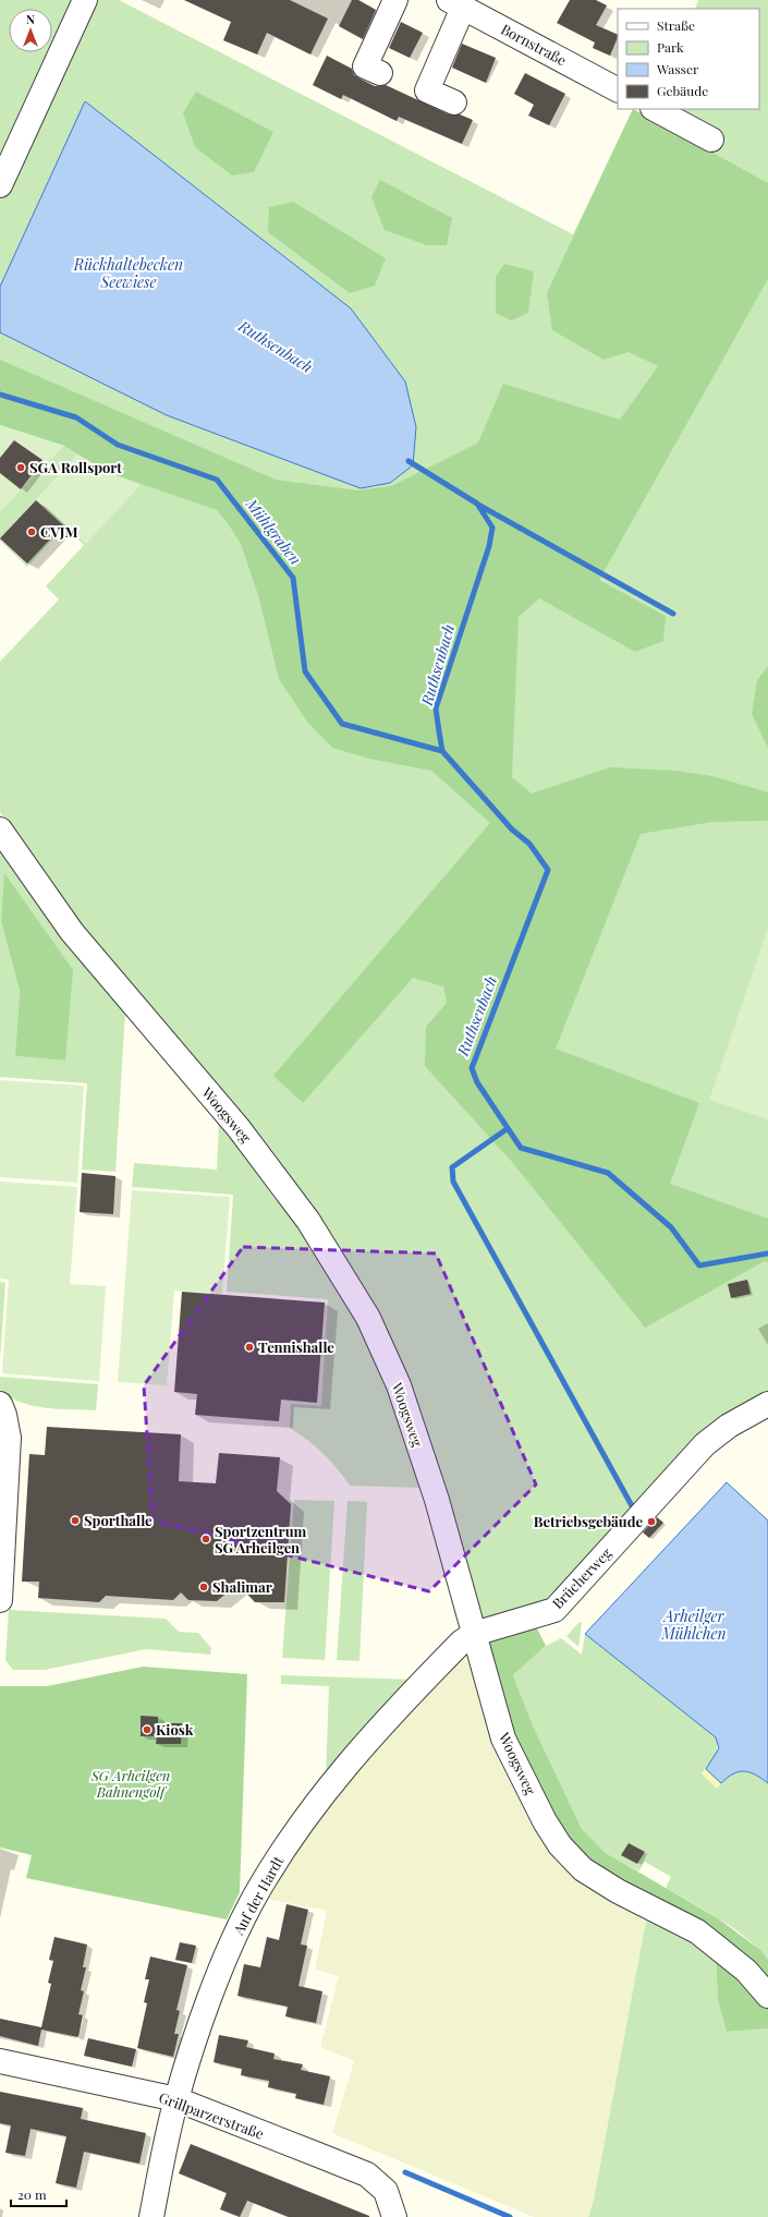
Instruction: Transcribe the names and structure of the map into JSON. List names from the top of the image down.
{
  "streets": {
    "street": [
      "Bornstraße",
      "Woogsweg",
      "Brücherweg",
      "Auf der Hardt",
      "Grillparzerstraße"
    ]
  },
  "crossings": [
    ["Woogsweg", "Brücherweg"],
    ["Woogsweg", "Auf der Hardt"],
    ["Brücherweg", "Auf der Hardt"],
    ["Auf der Hardt", "Grillparzerstraße"]
  ],
  "water": [
    "Rückhaltebecken Seewiese",
    "Ruthsenbach",
    "Mühlgraben",
    "Arheilger Mühlchen"
  ],
  "parks": ["SG Arheilgen Bahnengolf"],
  "places": [
    "SGA Rollsport",
    "CVJM",
    "Tennishalle",
    "Sporthalle",
    "Betriebsgebäude",
    "Sportzentrum SG Arheilgen",
    "Shalimar",
    "Kiosk"
  ],
  "legend": [
    "Straße",
    "Park",
    "Wasser",
    "Gebäude"
  ],
  "scale_bar": "20 m",
  "north": "top"
}
